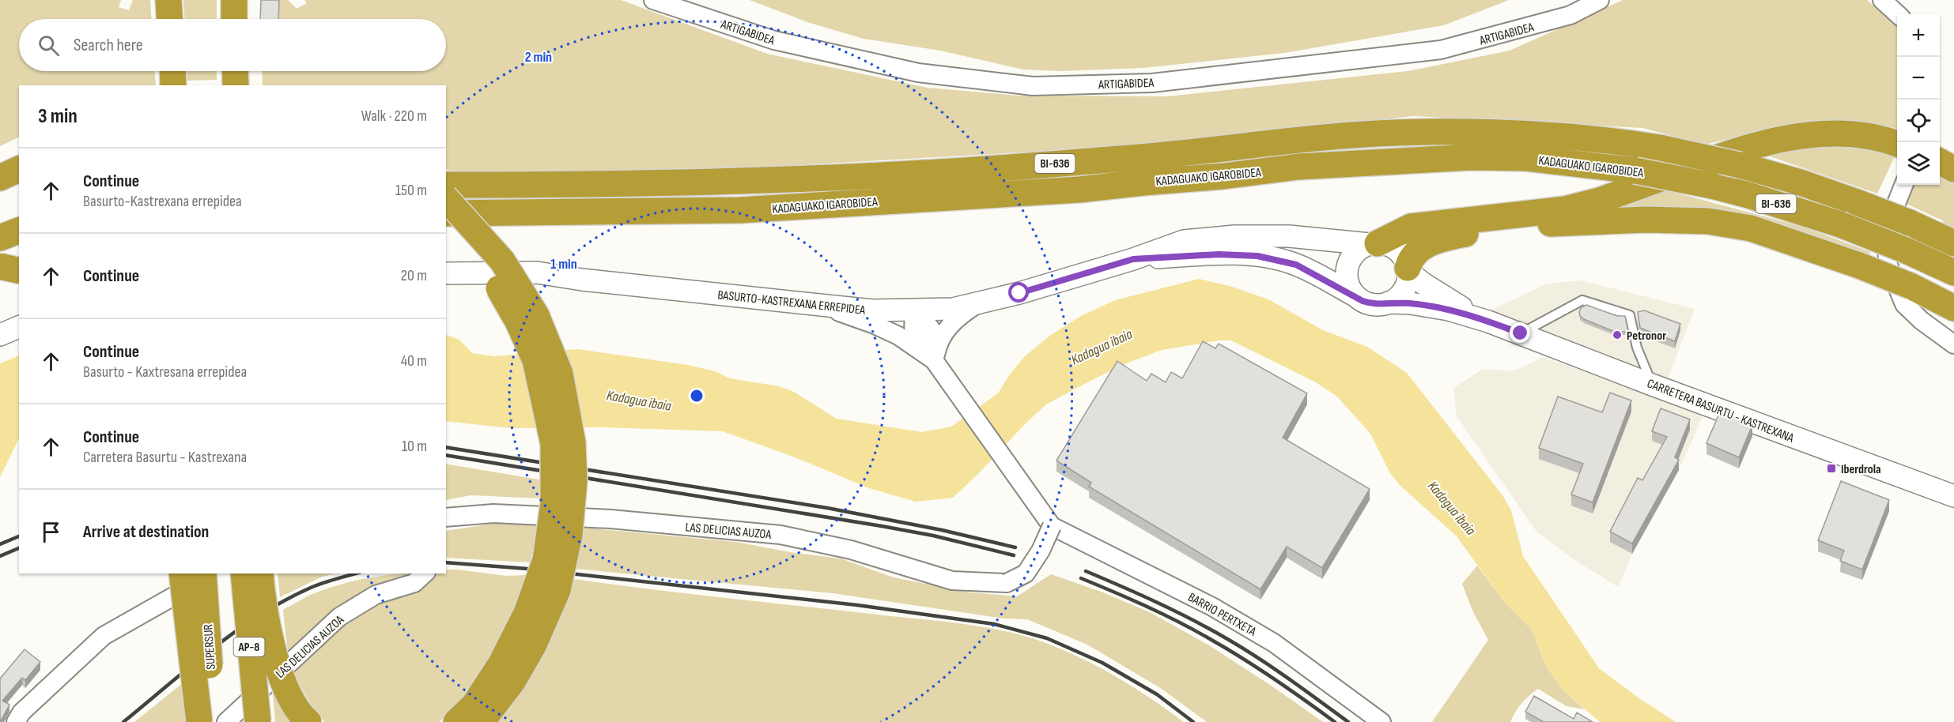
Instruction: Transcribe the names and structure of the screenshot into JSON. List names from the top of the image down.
{
  "streets": {
    "highway": [
      "BI-636",
      "KADAGUAKO IGAROBIDEA",
      "SUPERSUR",
      "AP-8"
    ],
    "street": [
      "ARTIGABIDEA",
      "BASURTO-KASTREXANA ERREPIDEA",
      "CARRETERA BASURTU - KASTREXANA",
      "LAS DELICIAS AUZOA",
      "BARRIO PERTXETA"
    ]
  },
  "crossings": [
    ["LAS DELICIAS AUZOA", "BARRIO PERTXETA"]
  ],
  "water": ["Kadagua ibaia"],
  "places": {
    "other": ["Petronor"],
    "transit": ["Iberdrola"]
  },
  "page": {
    "map_buttons": ["+", "−"],
    "search": "Search here",
    "heading": ["3 min", "Walk · 220 m"],
    "list": [
      ["Continue", "Basurto-Kastrexana errepidea", "150 m"],
      ["Continue", "20 m"],
      ["Continue", "Basurto - Kaxtresana errepidea", "40 m"],
      ["Continue", "Carretera Basurtu - Kastrexana", "10 m"],
      "Arrive at destination"
    ]
  },
  "rings": ["2 min", "1 min"]
}
